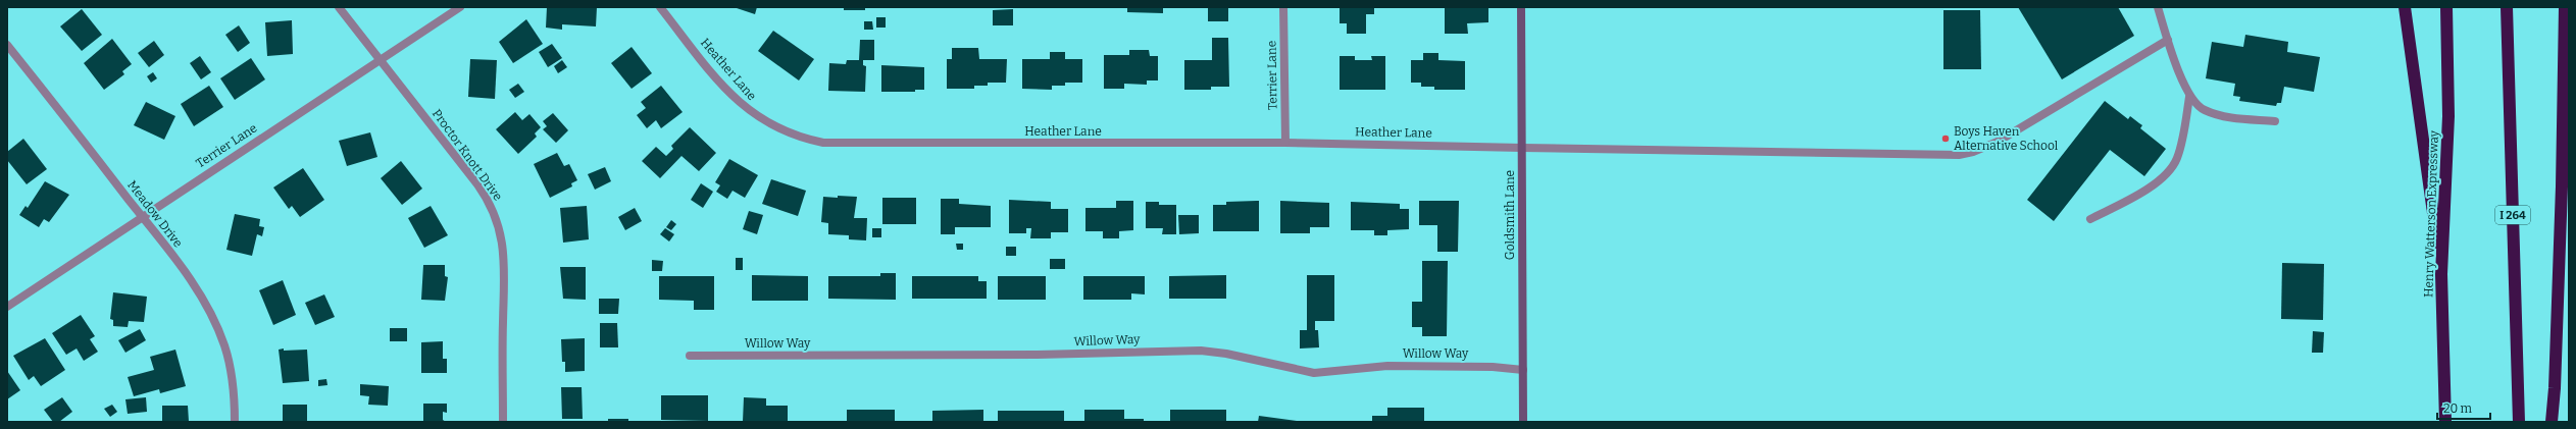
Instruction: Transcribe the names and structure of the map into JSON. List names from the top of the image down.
{
  "streets": {
    "highway": ["Henry Watterson Expressway", "I 264"],
    "street": [
      "Heather Lane",
      "Terrier Lane",
      "Proctor Knott Drive",
      "Meadow Drive",
      "Goldsmith Lane",
      "Willow Way"
    ]
  },
  "crossings": [
    ["Heather Lane", "Terrier Lane"],
    ["Heather Lane", "Goldsmith Lane"],
    ["Terrier Lane", "Proctor Knott Drive"],
    ["Terrier Lane", "Meadow Drive"],
    ["Goldsmith Lane", "Willow Way"]
  ],
  "places": ["Boys Haven Alternative School"],
  "scale_bar": "20 m"
}
